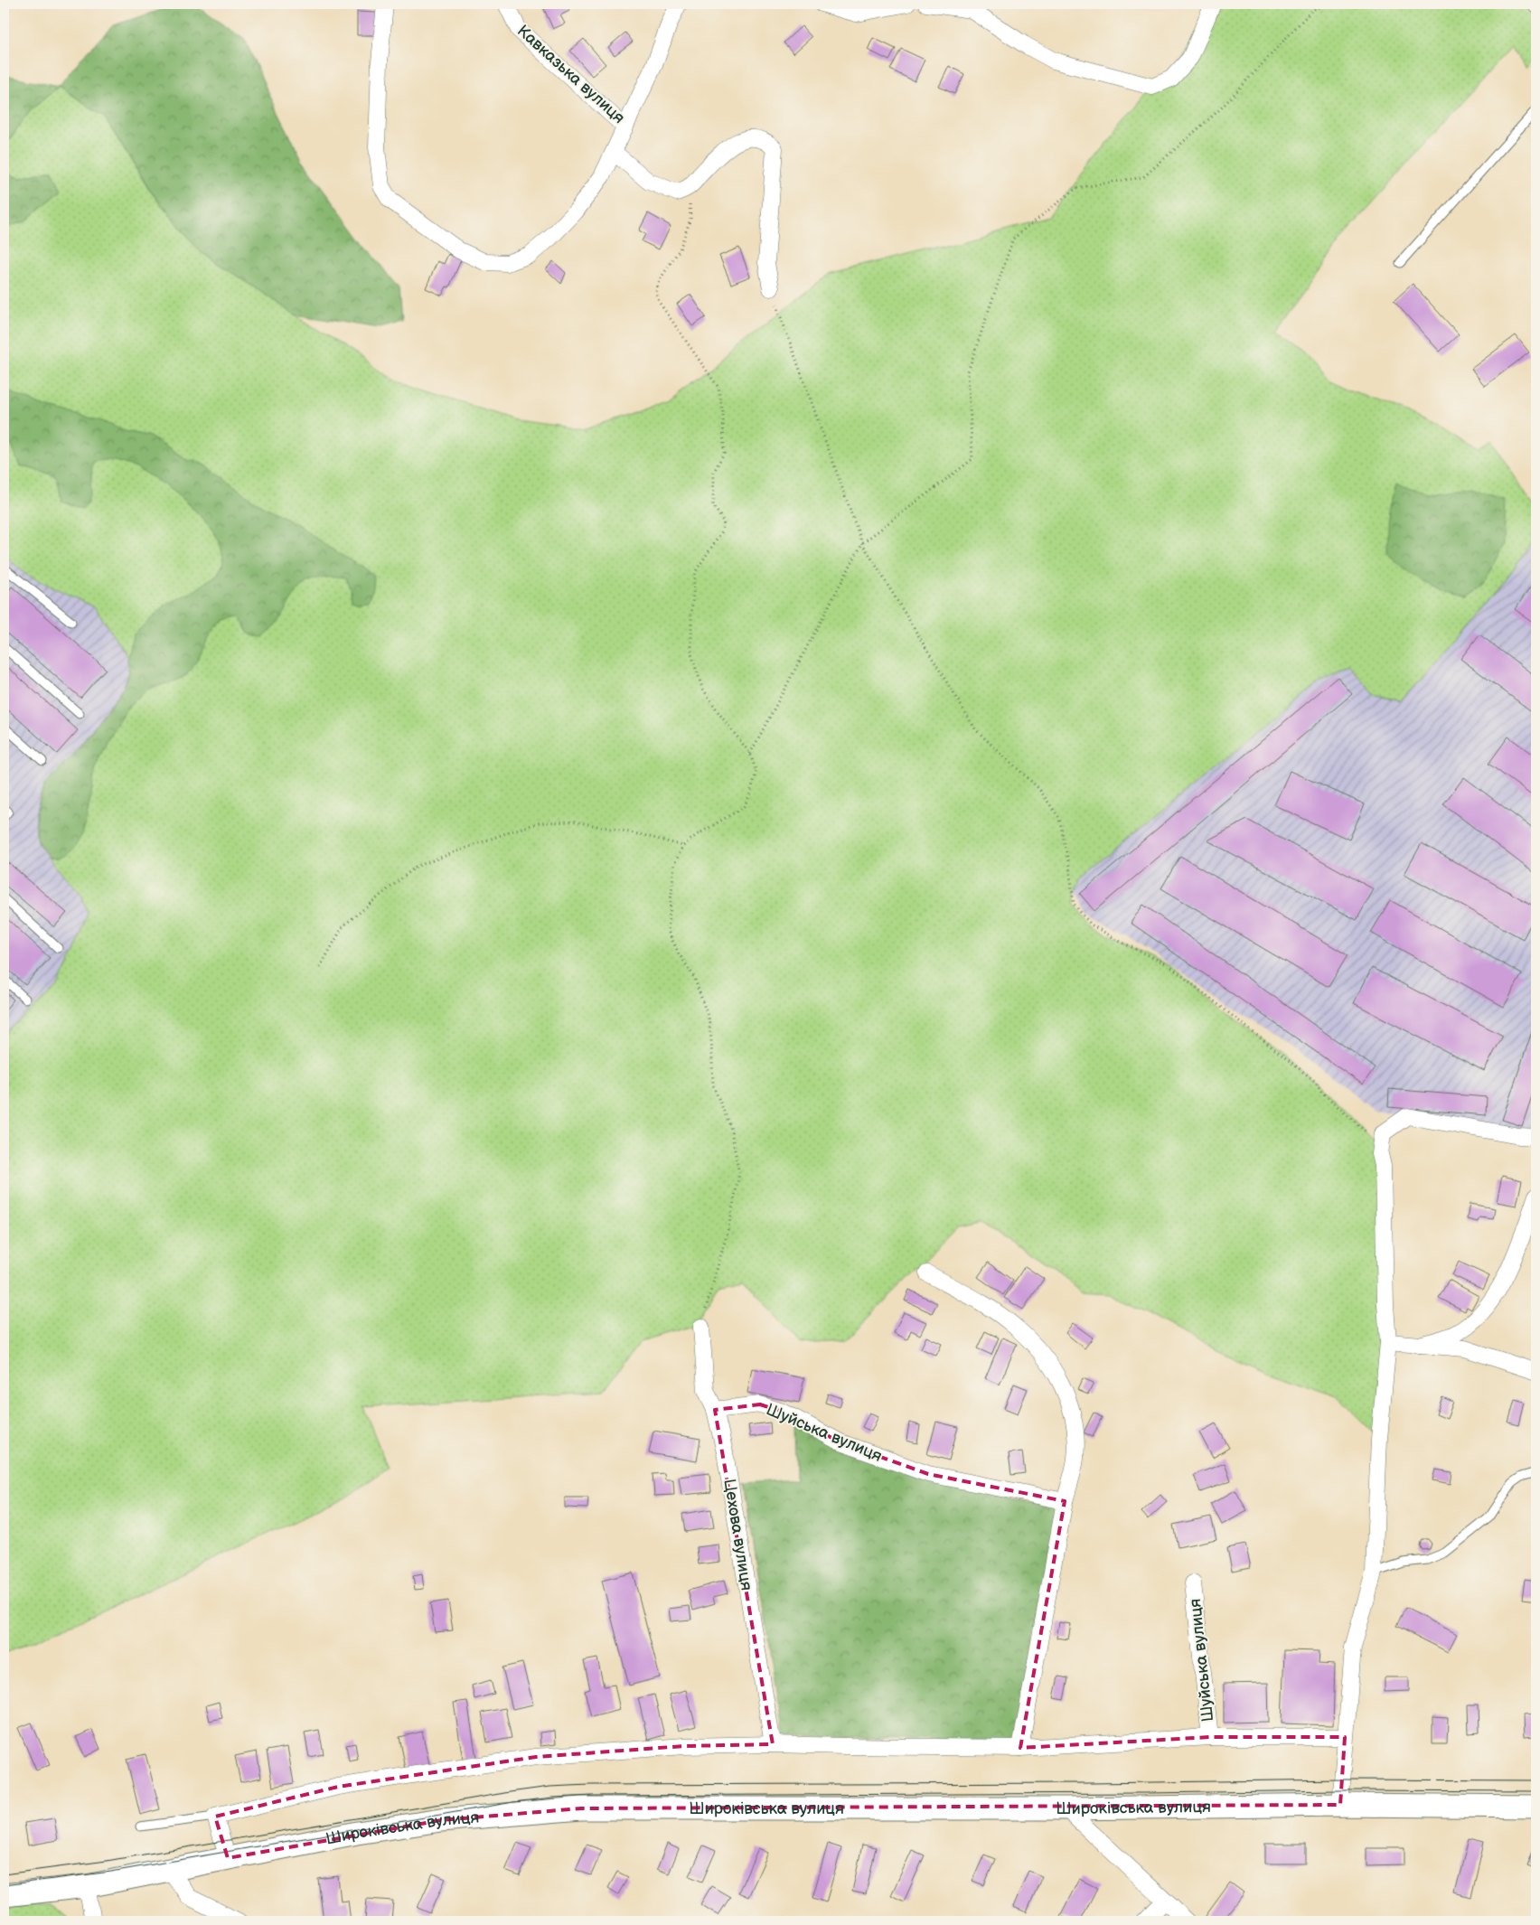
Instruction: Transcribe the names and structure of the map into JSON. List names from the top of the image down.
{
  "streets": {
    "main road": ["Широківська вулиця"],
    "street": ["Кавказька вулиця", "Шуйська вулиця", "Цехова вулиця"]
  },
  "crossings": [
    ["Шуйська вулиця", "Цехова вулиця"]
  ]
}
